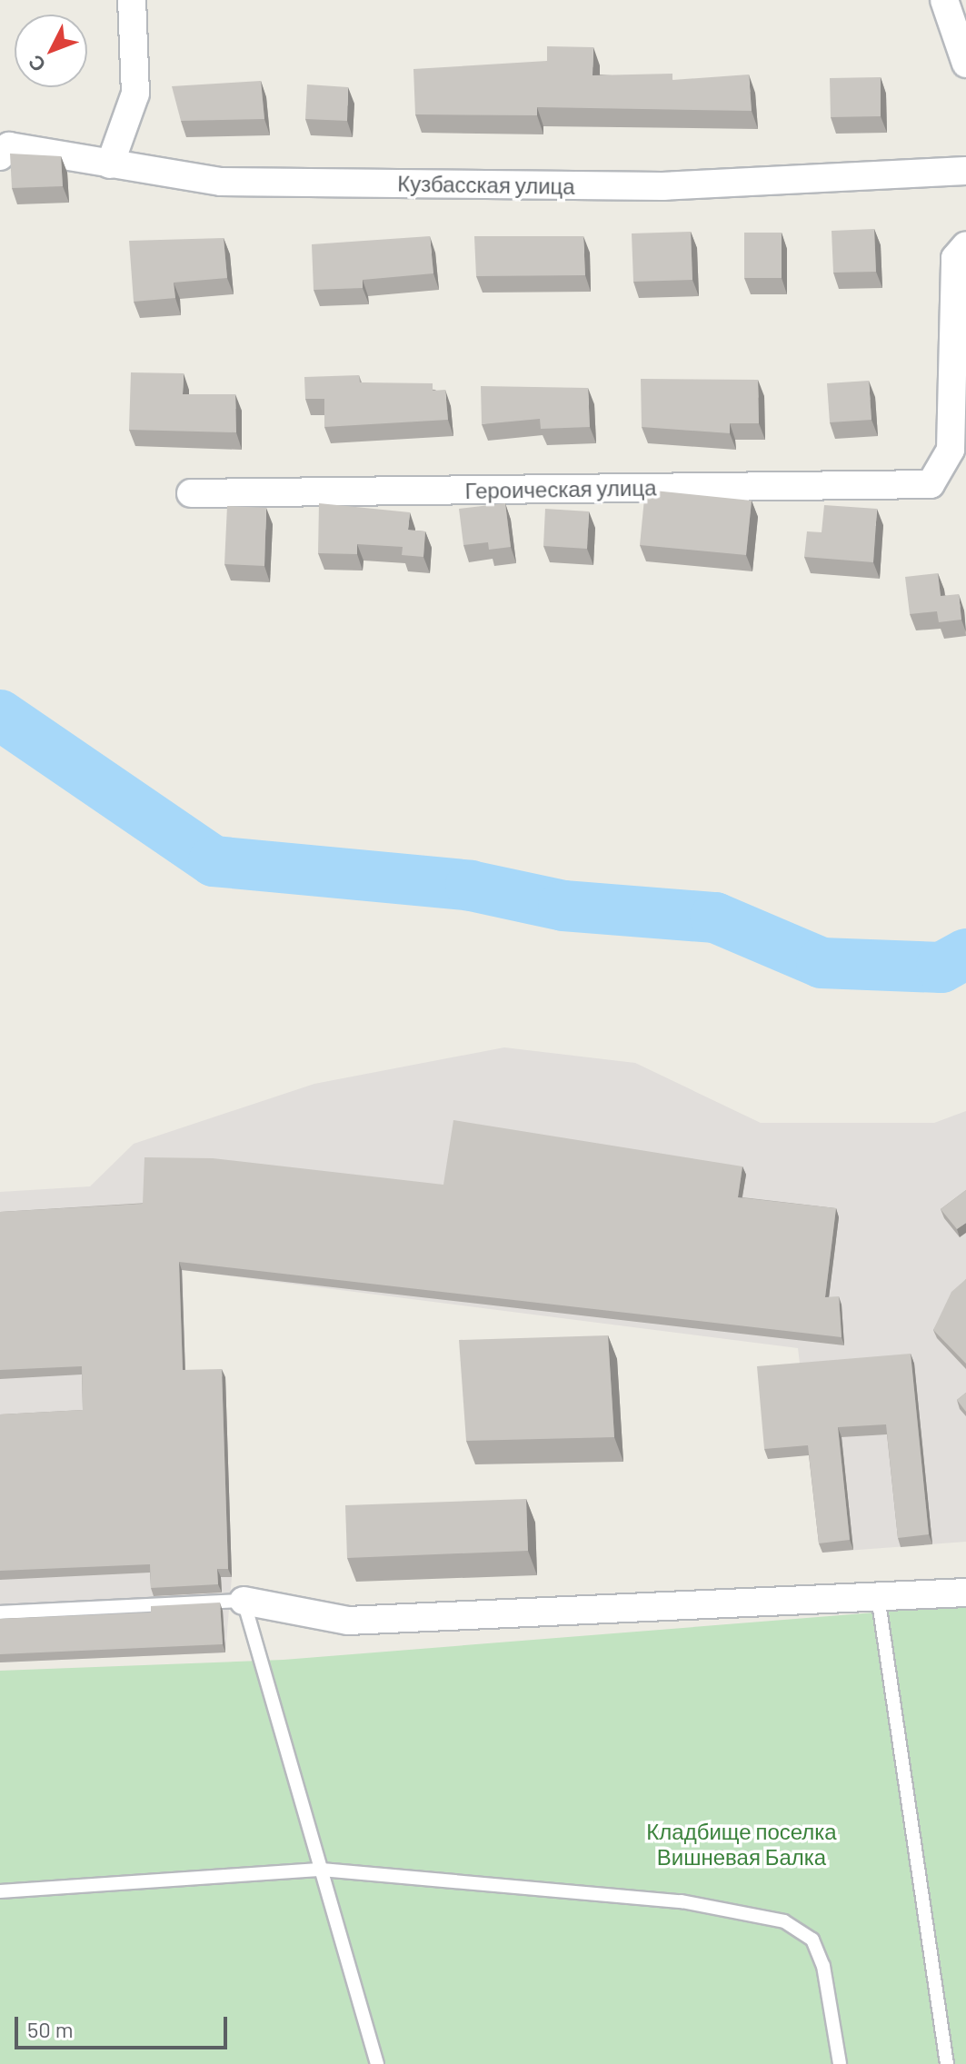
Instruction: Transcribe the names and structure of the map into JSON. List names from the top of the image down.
{
  "streets": {
    "street": ["Кузбасская улица", "Героическая улица"]
  },
  "parks": ["Кладбище поселка Вишневая Балка"],
  "scale_bar": "50 m",
  "north": "bottom left"
}
